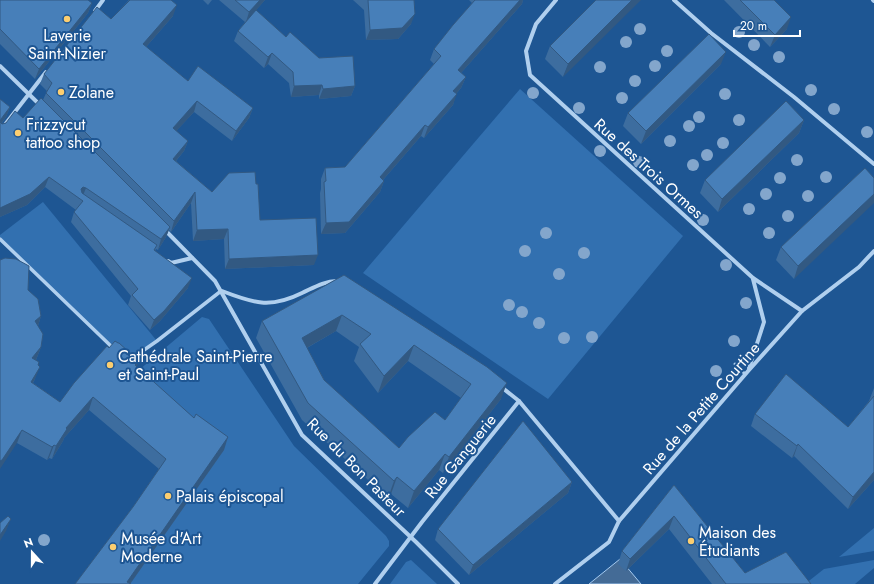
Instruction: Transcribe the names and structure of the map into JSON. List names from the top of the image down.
{
  "streets": {
    "street": [
      "Rue des Trois Ormes",
      "Rue de la Petite Courtine",
      "Rue Ganguerie",
      "Rue du Bon Pasteur"
    ]
  },
  "crossings": [
    ["Rue des Trois Ormes", "Rue de la Petite Courtine"],
    ["Rue Ganguerie", "Rue du Bon Pasteur"]
  ],
  "places": [
    "Laverie Saint-Nizier",
    "Zolane",
    "Frizzycut tattoo shop",
    "Cathédrale Saint-Pierre et Saint-Paul",
    "Palais épiscopal",
    "Maison des Étudiants",
    "Musée d'Art Moderne"
  ],
  "scale_bar": "20 m",
  "north": "top"
}
